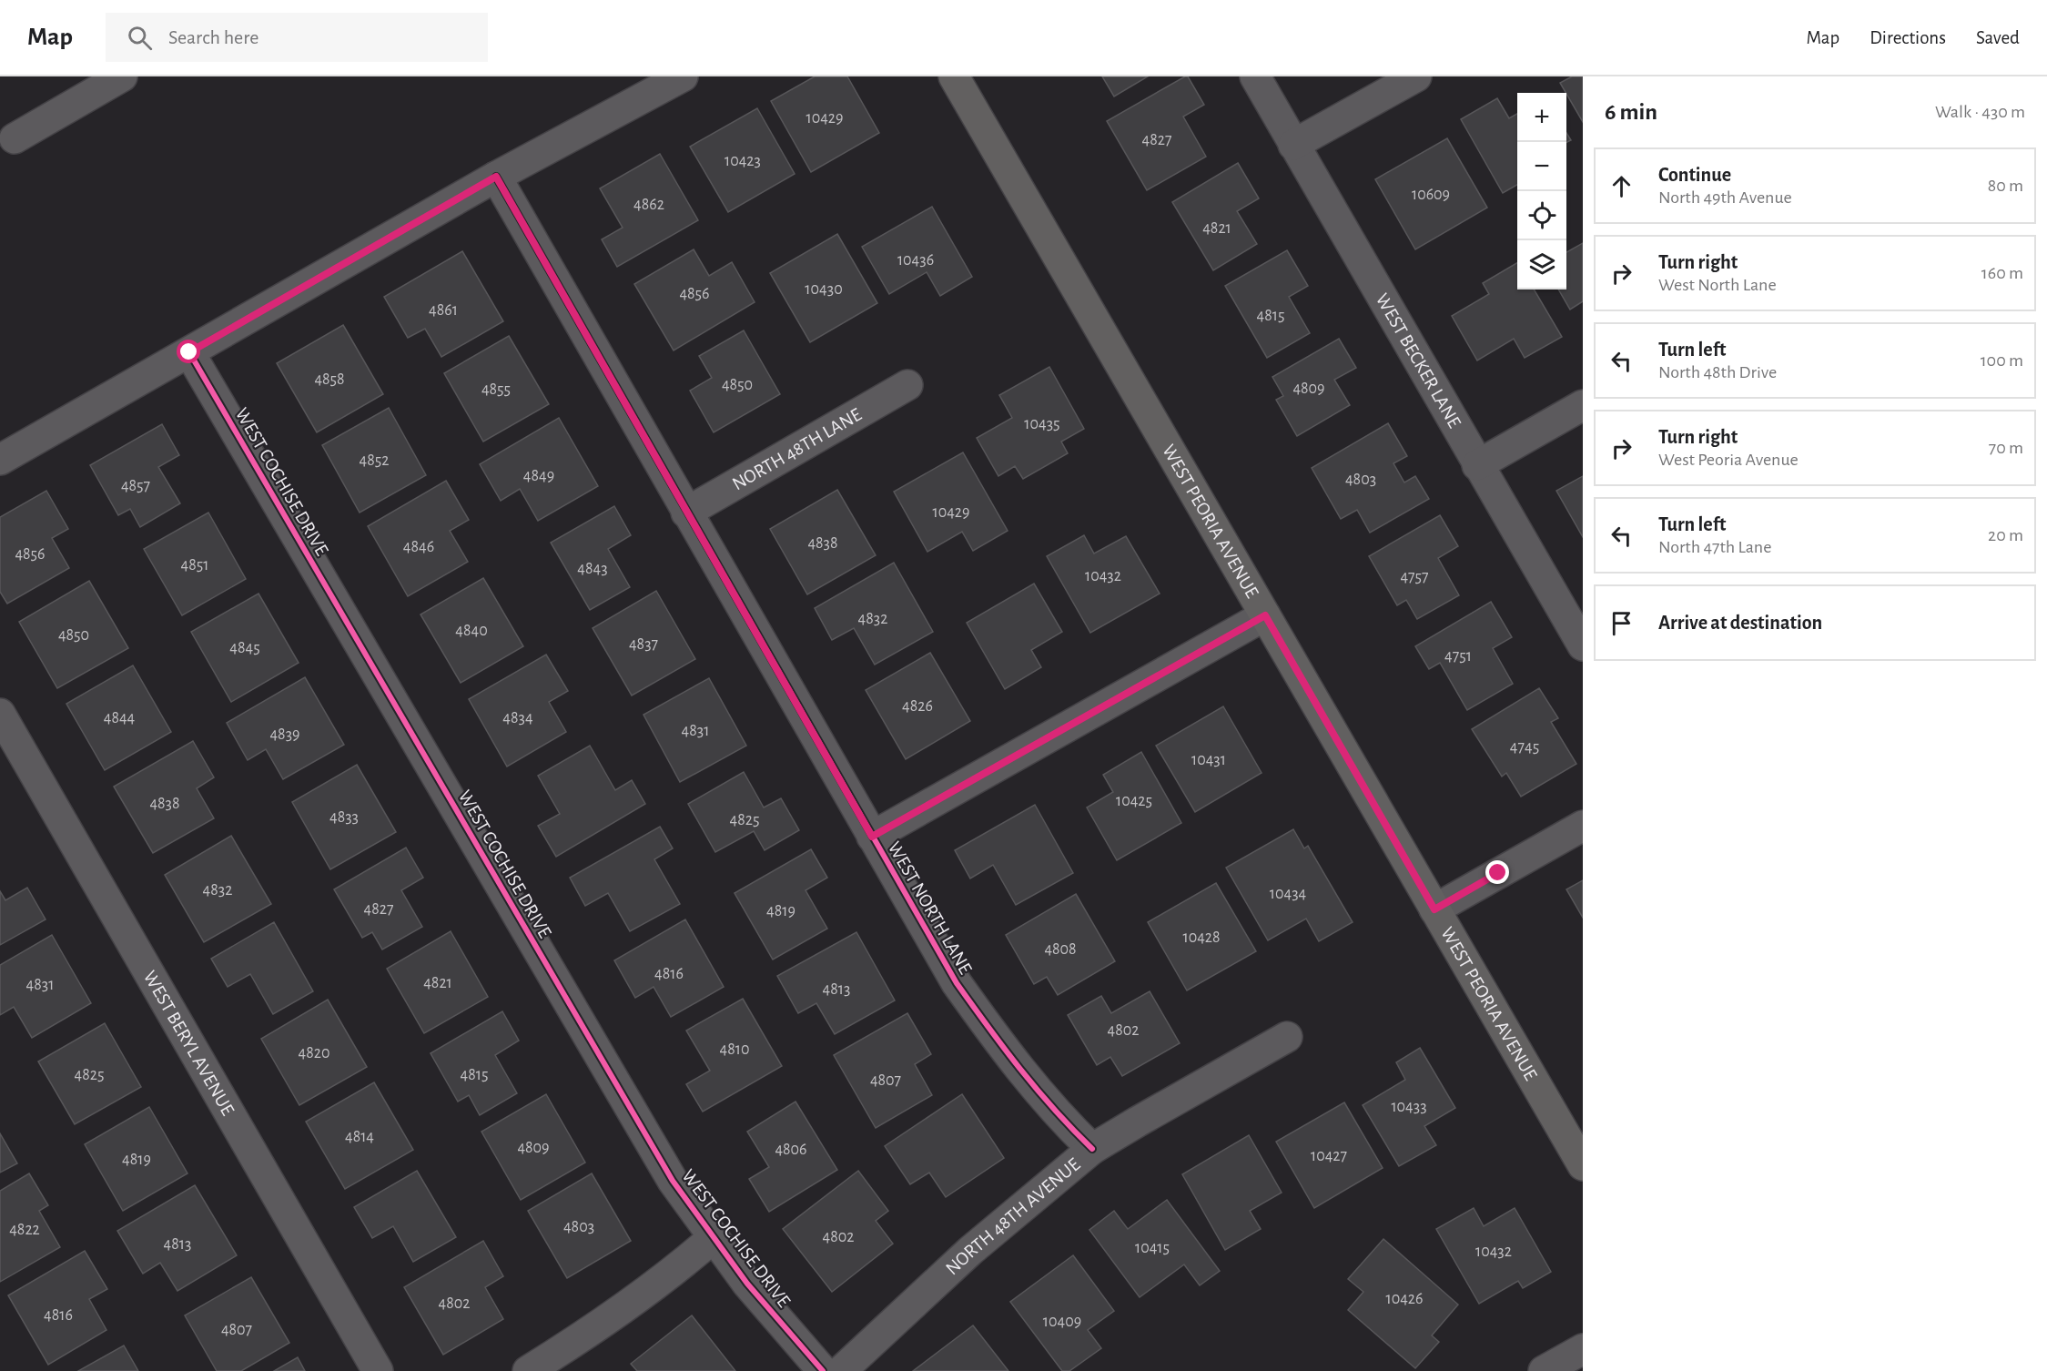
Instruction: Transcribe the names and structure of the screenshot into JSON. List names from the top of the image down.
{
  "streets": {
    "main road": ["WEST PEORIA AVENUE"],
    "street": [
      "WEST BECKER LANE",
      "NORTH 48TH LANE",
      "WEST COCHISE DRIVE",
      "WEST NORTH LANE",
      "WEST BERYL AVENUE",
      "NORTH 48TH AVENUE"
    ]
  },
  "crossings": [
    ["NORTH 48TH LANE", "WEST NORTH LANE"],
    ["WEST NORTH LANE", "NORTH 48TH AVENUE"]
  ],
  "house_numbers": [
    "10429",
    "4827",
    "10423",
    "10609",
    "4862",
    "4821",
    "10436",
    "10430",
    "4856",
    "4861",
    "4815",
    "4858",
    "4850",
    "4809",
    "4855",
    "10435",
    "4852",
    "4849",
    "4803",
    "4857",
    "10429",
    "4838",
    "4846",
    "4856",
    "4851",
    "4843",
    "10432",
    "4757",
    "4832",
    "4840",
    "4850",
    "4837",
    "4845",
    "4751",
    "4826",
    "4844",
    "4834",
    "4831",
    "4839",
    "4745",
    "10431",
    "10425",
    "4838",
    "4833",
    "4825",
    "4832",
    "10434",
    "4827",
    "4819",
    "10428",
    "4808",
    "4816",
    "4821",
    "4831",
    "4813",
    "4802",
    "4810",
    "4820",
    "4825",
    "4815",
    "4807",
    "10433",
    "4814",
    "4809",
    "4806",
    "10427",
    "4819",
    "4803",
    "4822",
    "4802",
    "4813",
    "10415",
    "10432",
    "10426",
    "4802",
    "4816",
    "10409",
    "4807"
  ],
  "page": {
    "header": "Map",
    "search": "Search here",
    "nav": ["Map", "Directions", "Saved"],
    "heading": ["6 min", "Walk · 430 m"],
    "map_buttons": ["+", "−"],
    "list": [
      ["Continue", "North 49th Avenue", "80 m"],
      ["Turn right", "West North Lane", "160 m"],
      ["Turn left", "North 48th Drive", "100 m"],
      ["Turn right", "West Peoria Avenue", "70 m"],
      ["Turn left", "North 47th Lane", "20 m"],
      "Arrive at destination"
    ]
  }
}
